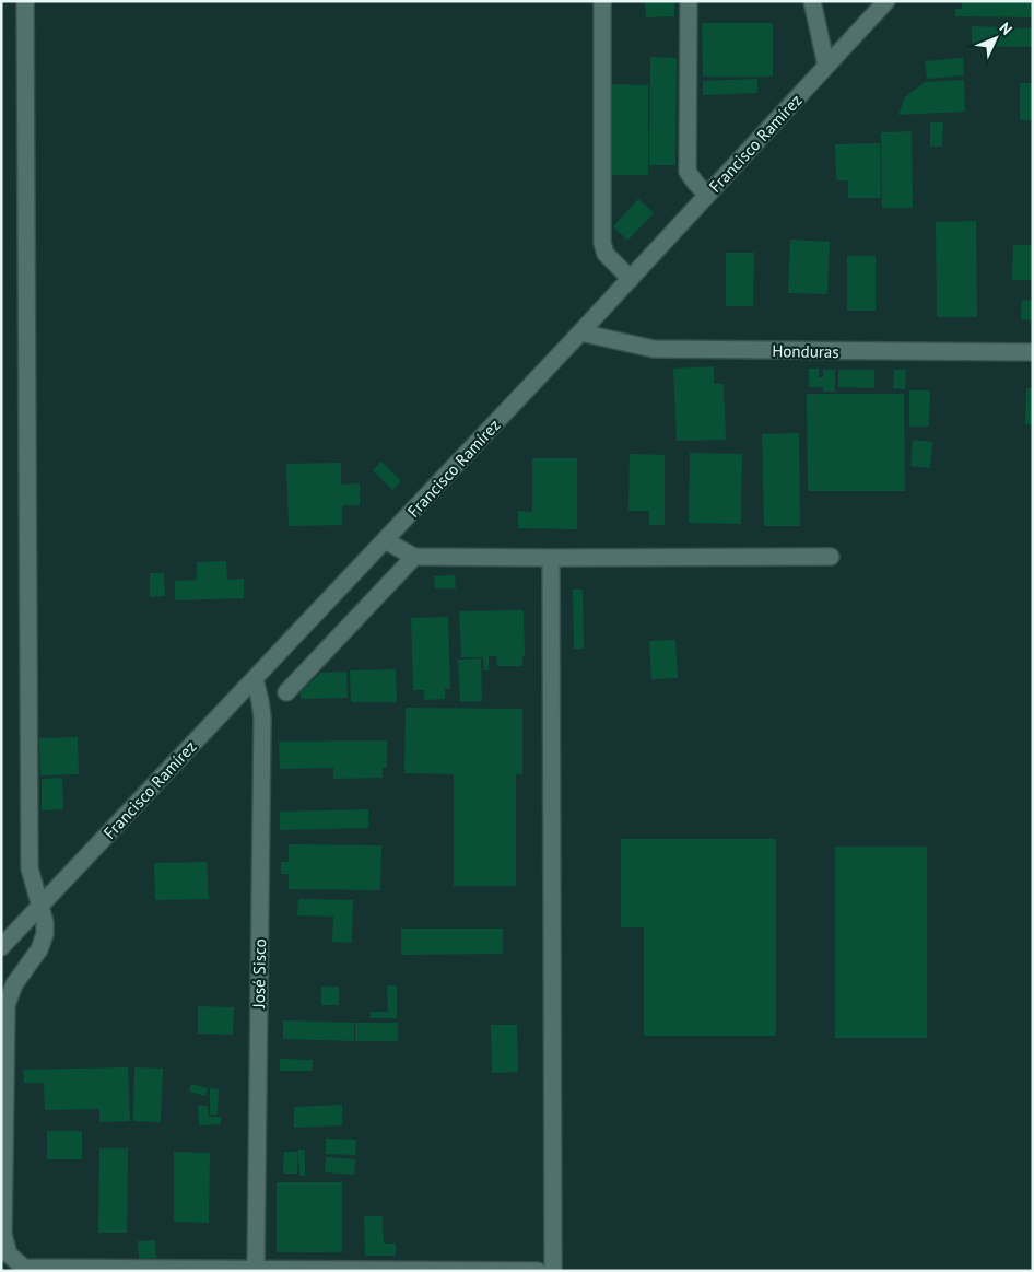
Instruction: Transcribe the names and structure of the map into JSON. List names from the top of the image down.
{
  "streets": {
    "street": ["Francisco Ramírez", "Honduras", "José Sisco"]
  },
  "crossings": [
    ["Francisco Ramírez", "Honduras"],
    ["Francisco Ramírez", "José Sisco"]
  ],
  "north": "top right"
}
